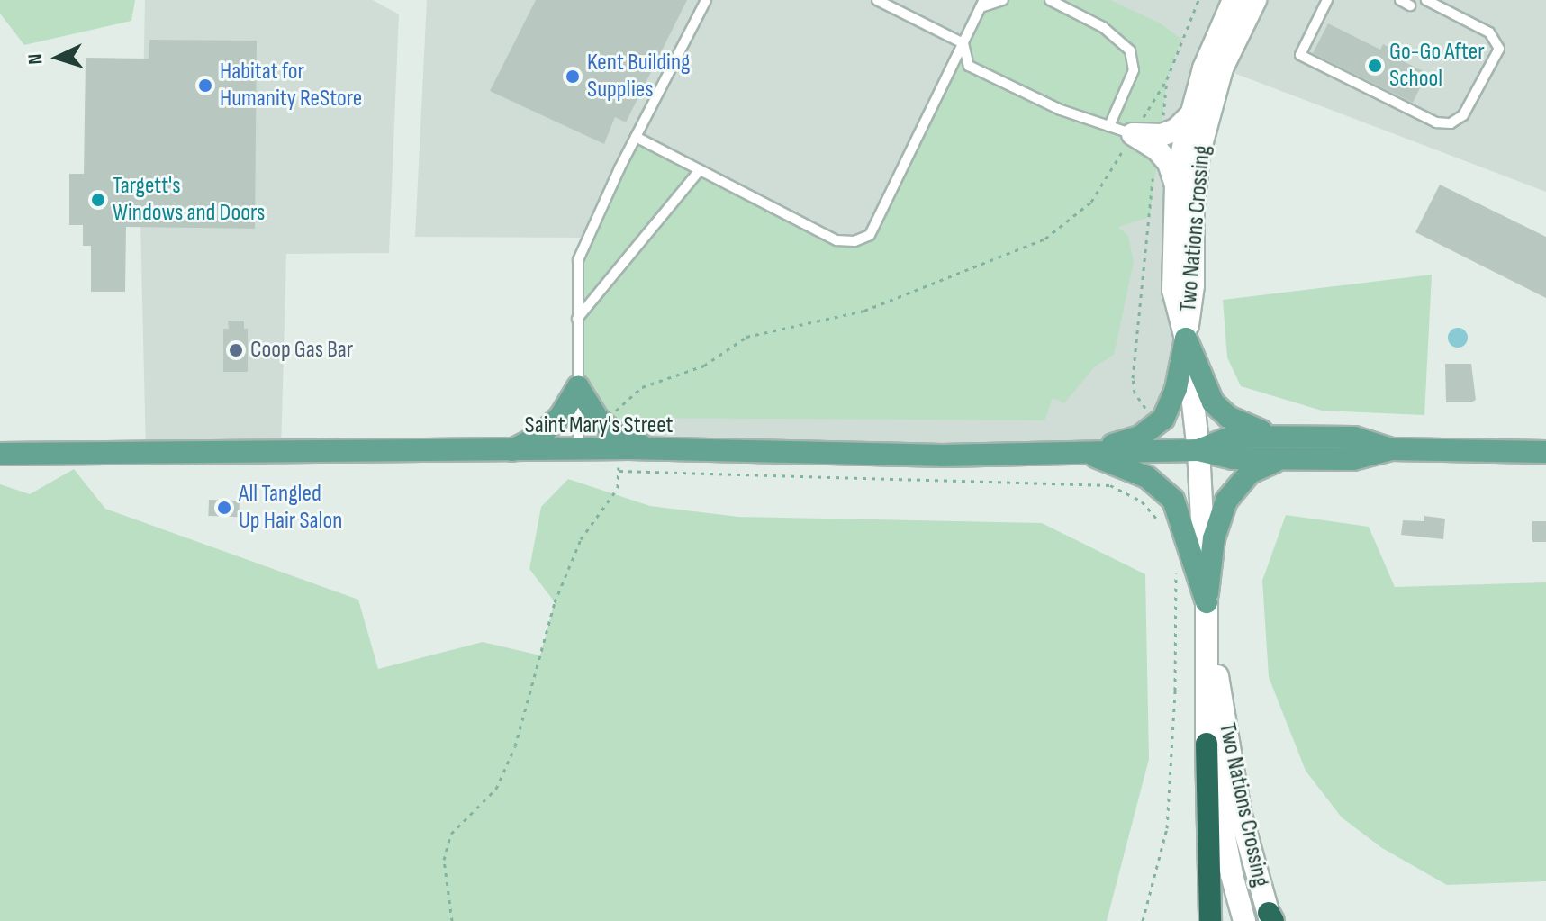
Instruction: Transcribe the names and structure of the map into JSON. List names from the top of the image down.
{
  "streets": {
    "main road": ["Two Nations Crossing", "Saint Mary's Street"]
  },
  "crossings": [
    ["Two Nations Crossing", "Saint Mary's Street"]
  ],
  "places": [
    "Go-Go After School",
    "Kent Building Supplies",
    "Habitat for Humanity ReStore",
    "Targett's Windows and Doors",
    "Coop Gas Bar",
    "All Tangled Up Hair Salon"
  ],
  "north": "left"
}
